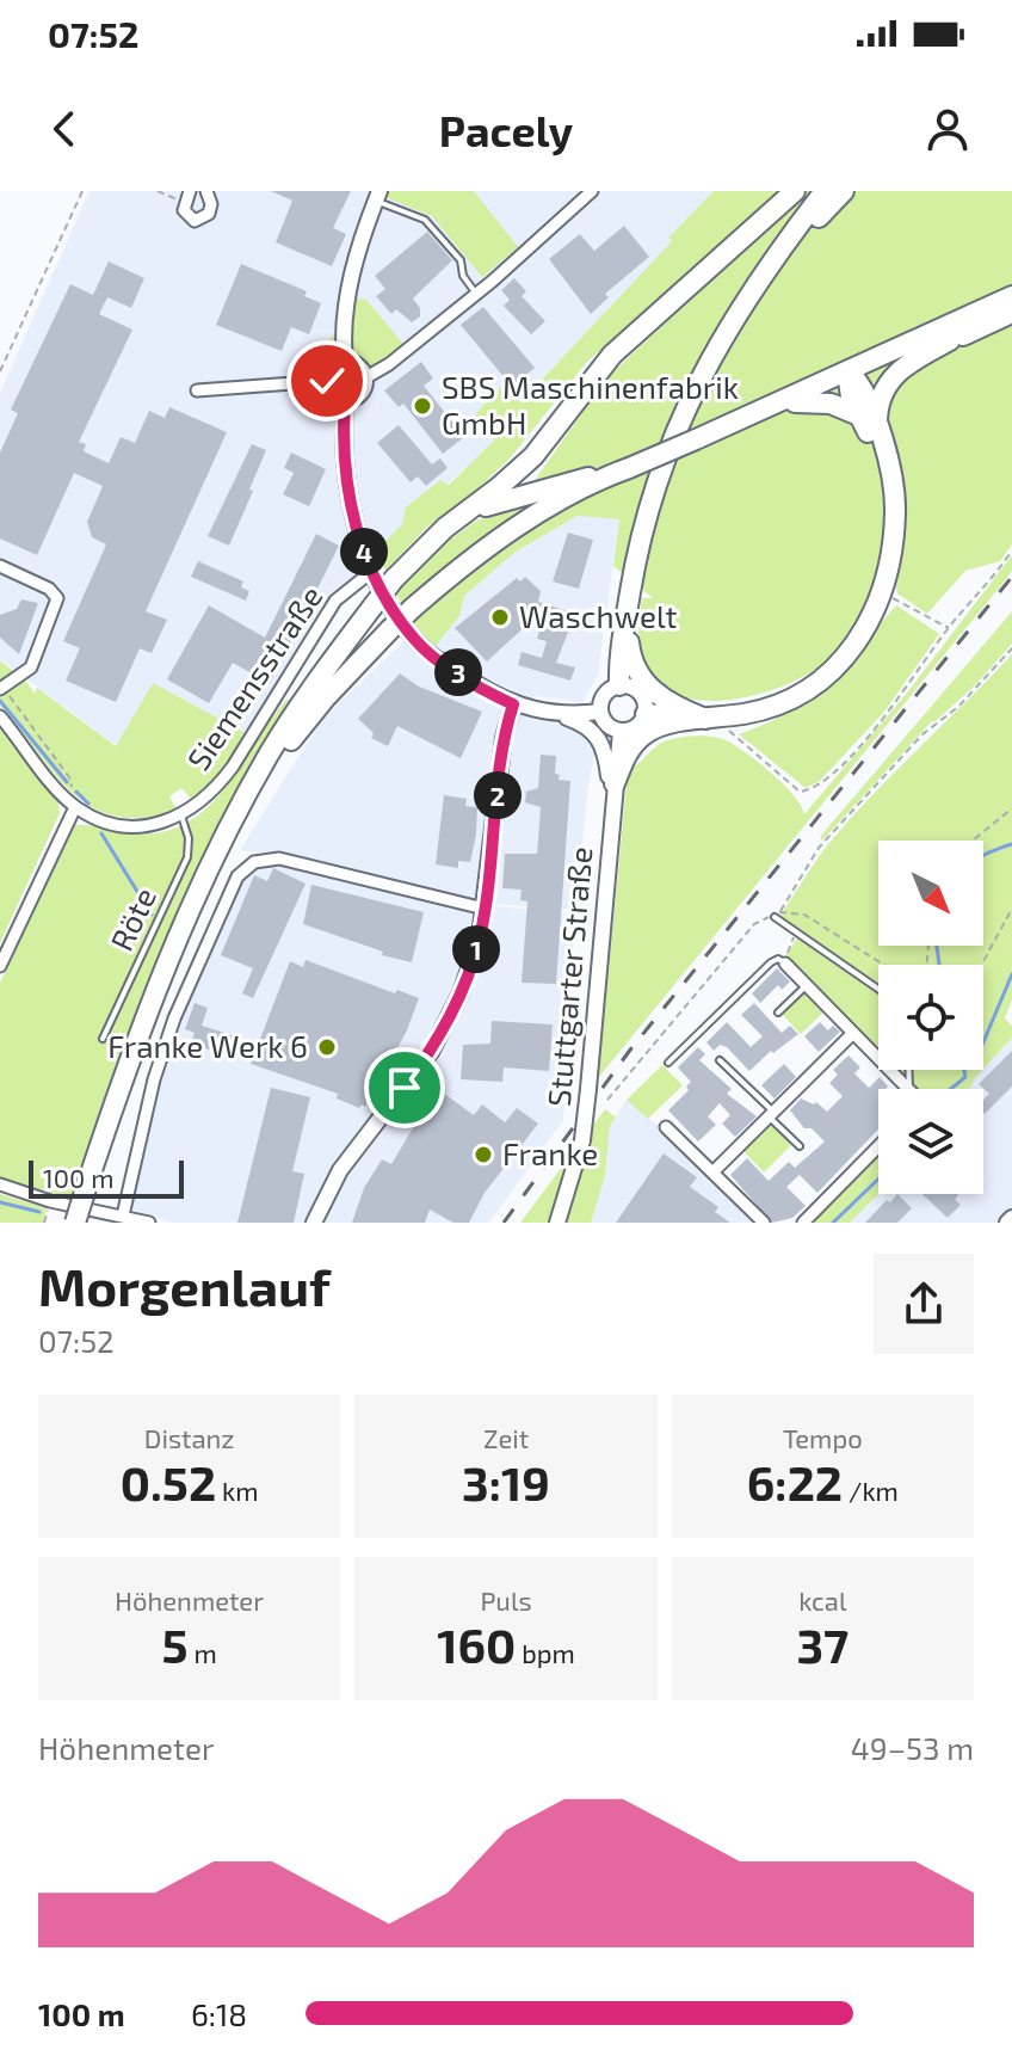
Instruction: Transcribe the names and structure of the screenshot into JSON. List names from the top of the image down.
{
  "streets": {
    "street": ["Siemensstraße", "Stuttgarter Straße"],
    "lane": ["Röte"]
  },
  "crossings": [
    ["Siemensstraße", "Röte"]
  ],
  "places": [
    "SBS Maschinenfabrik GmbH",
    "Waschwelt",
    "Franke Werk 6",
    "Franke"
  ],
  "scale_bar": "100 m",
  "north": "bottom right",
  "page": {
    "status": "07:52",
    "header": "Pacely",
    "pins": [
      "4",
      "3",
      "2",
      "1"
    ],
    "scale": "100 m",
    "heading": ["Morgenlauf", "07:52"],
    "stats": [
      ["Distanz", "0.52 km"],
      ["Zeit", "3:19"],
      ["Tempo", "6:22 /km"],
      ["Höhenmeter", "5 m"],
      ["Puls", "160 bpm"],
      ["kcal", "37"]
    ],
    "chart": ["Höhenmeter", "49–53 m"],
    "list": [
      {
        "name": "100 m",
        "note": "6:18"
      }
    ]
  }
}
